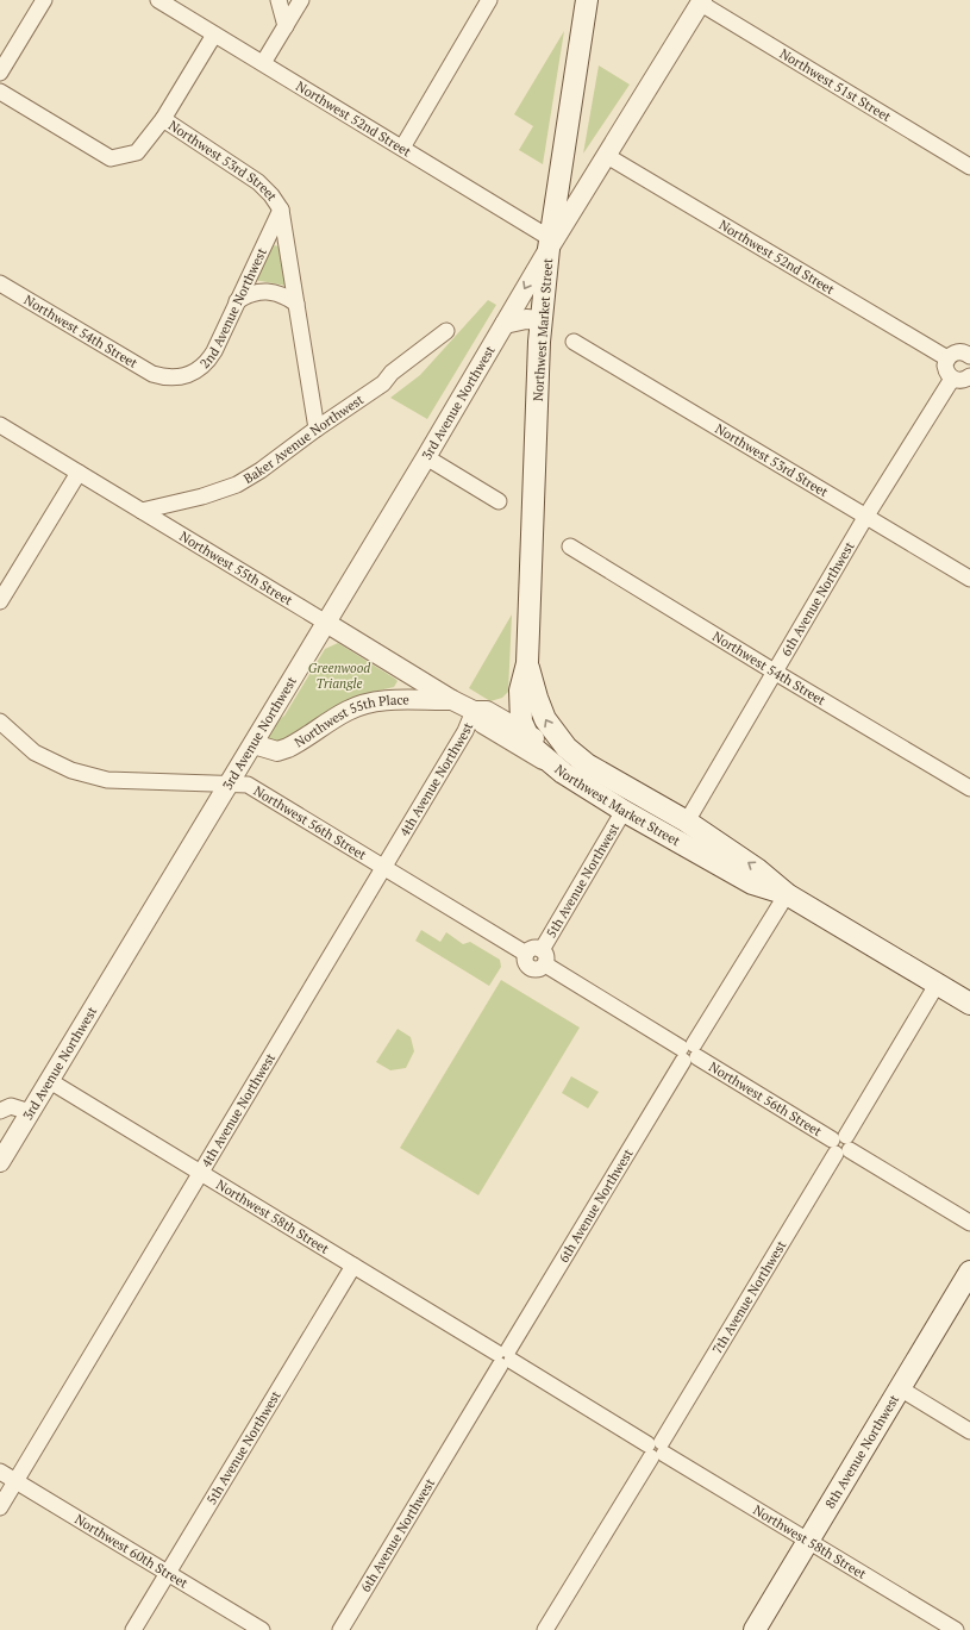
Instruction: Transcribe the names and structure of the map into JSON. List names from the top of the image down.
{
  "streets": {
    "main road": ["Northwest Market Street", "8th Avenue Northwest"],
    "street": [
      "Northwest 51st Street",
      "Northwest 52nd Street",
      "Northwest 53rd Street",
      "2nd Avenue Northwest",
      "Northwest 54th Street",
      "3rd Avenue Northwest",
      "Baker Avenue Northwest",
      "Northwest 55th Street",
      "6th Avenue Northwest",
      "Northwest 55th Place",
      "4th Avenue Northwest",
      "Northwest 56th Street",
      "5th Avenue Northwest",
      "Northwest 58th Street",
      "7th Avenue Northwest",
      "Northwest 60th Street"
    ]
  },
  "crossings": [
    ["Northwest 51st Street", "3rd Avenue Northwest"],
    ["Northwest 52nd Street", "Northwest Market Street"],
    ["Northwest 52nd Street", "3rd Avenue Northwest"],
    ["Northwest 53rd Street", "2nd Avenue Northwest"],
    ["Northwest 53rd Street", "Baker Avenue Northwest"],
    ["Northwest 53rd Street", "6th Avenue Northwest"],
    ["2nd Avenue Northwest", "Northwest 54th Street"],
    ["Northwest Market Street", "3rd Avenue Northwest"],
    ["Northwest Market Street", "Northwest 55th Street"],
    ["Northwest Market Street", "6th Avenue Northwest"],
    ["Northwest Market Street", "5th Avenue Northwest"],
    ["Northwest Market Street", "7th Avenue Northwest"],
    ["Northwest 54th Street", "6th Avenue Northwest"],
    ["3rd Avenue Northwest", "Northwest 55th Street"],
    ["3rd Avenue Northwest", "Northwest 55th Place"],
    ["3rd Avenue Northwest", "Northwest 56th Street"],
    ["3rd Avenue Northwest", "Northwest 58th Street"],
    ["Baker Avenue Northwest", "Northwest 55th Street"],
    ["Northwest 55th Street", "Northwest 55th Place"],
    ["Northwest 55th Street", "4th Avenue Northwest"],
    ["6th Avenue Northwest", "Northwest 56th Street"],
    ["6th Avenue Northwest", "Northwest 58th Street"],
    ["4th Avenue Northwest", "Northwest 56th Street"],
    ["4th Avenue Northwest", "Northwest 58th Street"],
    ["4th Avenue Northwest", "Northwest 60th Street"],
    ["Northwest 56th Street", "5th Avenue Northwest"],
    ["Northwest 56th Street", "7th Avenue Northwest"],
    ["5th Avenue Northwest", "Northwest 58th Street"],
    ["5th Avenue Northwest", "Northwest 60th Street"],
    ["Northwest 58th Street", "7th Avenue Northwest"],
    ["Northwest 58th Street", "8th Avenue Northwest"]
  ],
  "parks": ["Greenwood Triangle"]
}
